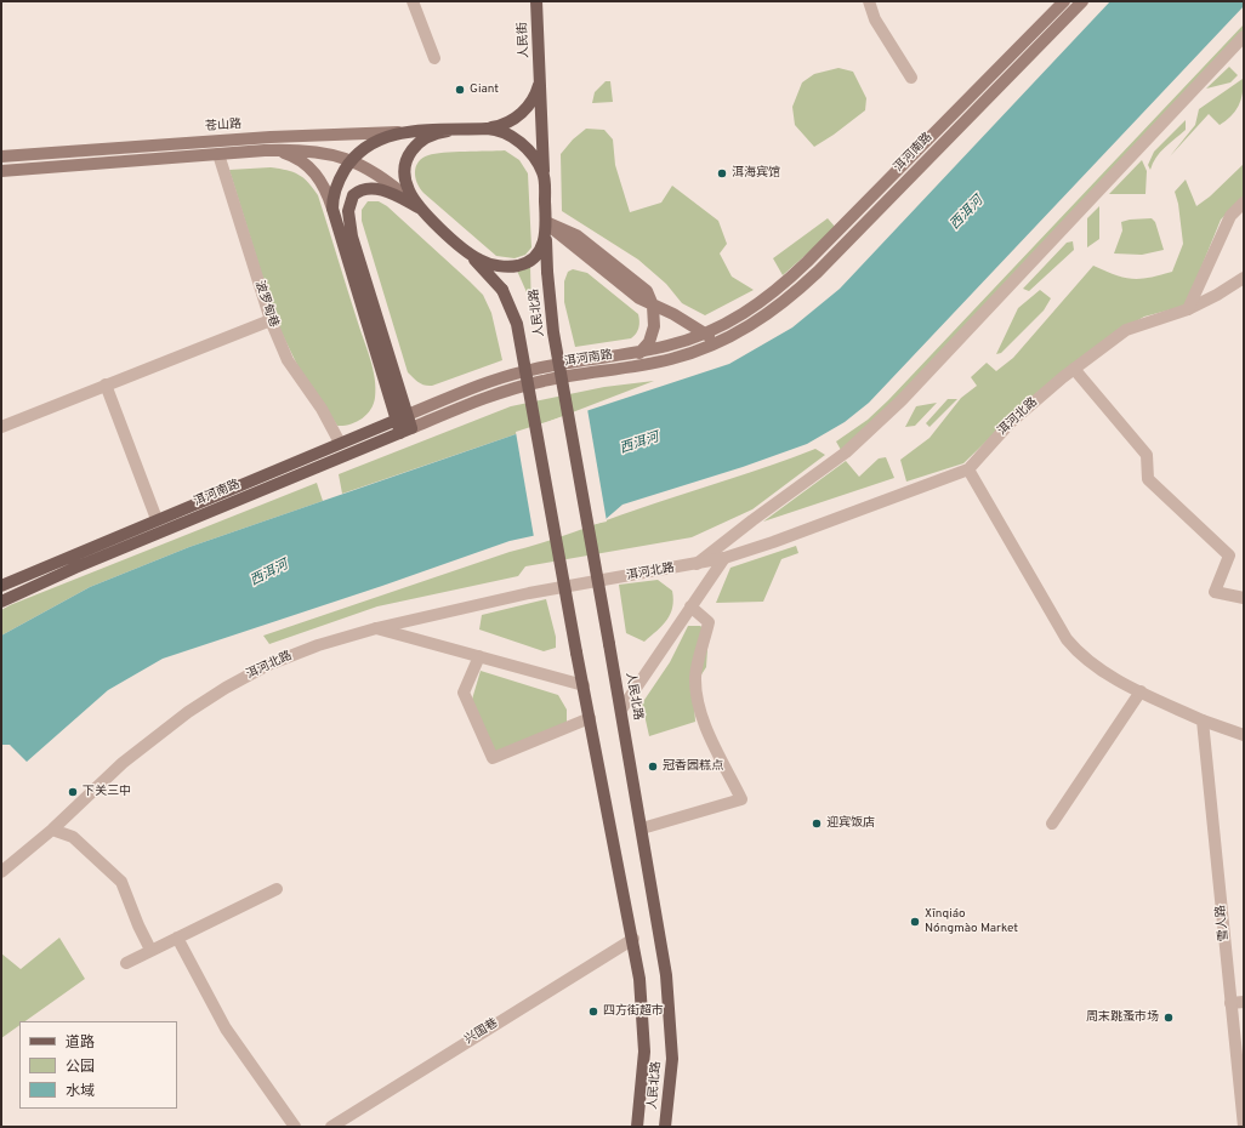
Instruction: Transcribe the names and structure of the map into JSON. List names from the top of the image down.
{
  "streets": {
    "main road": [
      "人民街",
      "苍山路",
      "洱河南路",
      "人民北路"
    ],
    "street": [
      "波罗甸巷",
      "洱河北路",
      "雪人路",
      "兴国巷"
    ]
  },
  "crossings": [
    ["人民街", "苍山路"],
    ["人民街", "人民北路"],
    ["苍山路", "人民北路"],
    ["洱河南路", "波罗甸巷"],
    ["人民北路", "兴国巷"]
  ],
  "water": ["西洱河"],
  "places": [
    "Giant",
    "洱海宾馆",
    "冠香园糕点",
    "下关三中",
    "迎宾饭店",
    "Xīnqiáo Nóngmào Market",
    "四方街超市",
    "周末跳蚤市场"
  ],
  "legend": ["道路", "公园", "水域"]
}
